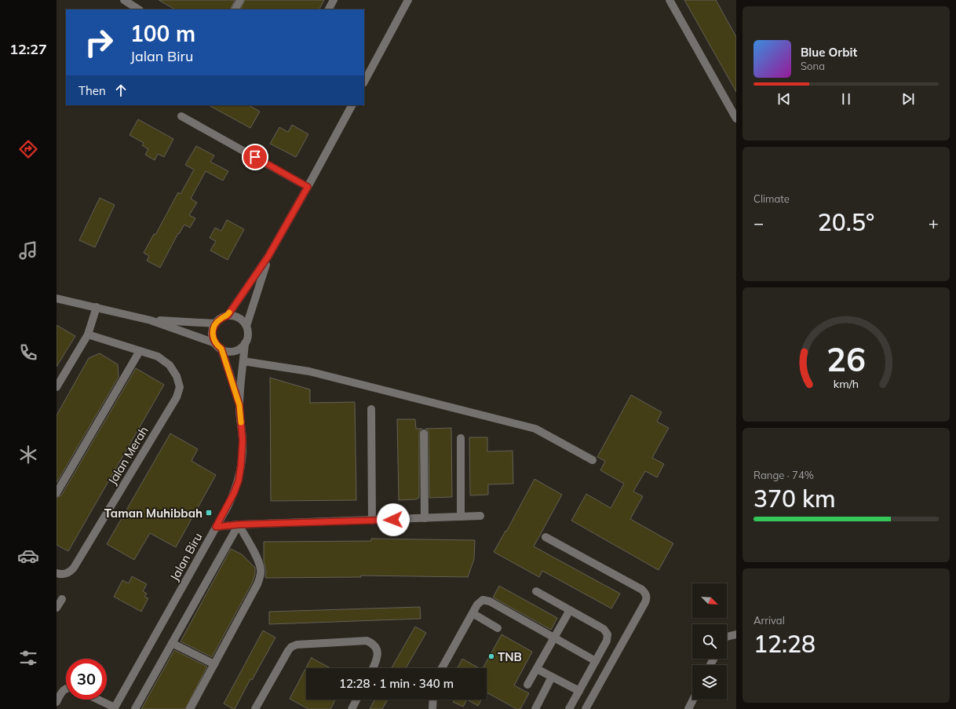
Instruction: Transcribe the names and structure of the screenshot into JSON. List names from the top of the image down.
{
  "streets": {
    "street": ["Jalan Merah", "Jalan Biru"]
  },
  "places": {
    "transit": ["Taman Muhibbah"],
    "other": ["TNB"]
  },
  "north": "bottom right",
  "page": {
    "tabs": "12:27",
    "turn": ["100 m", "Jalan Biru"],
    "song": ["Blue Orbit", "Sona"],
    "then": "Then",
    "tile": [
      "Climate",
      ["Range · 74%", "370 km"],
      ["Arrival", "12:28"]
    ],
    "heat": ["−", "20.5°", "+"],
    "limit": "30",
    "trip": "12:28 · 1 min · 340 m",
    "gauge": ["26", "km/h"]
  }
}
